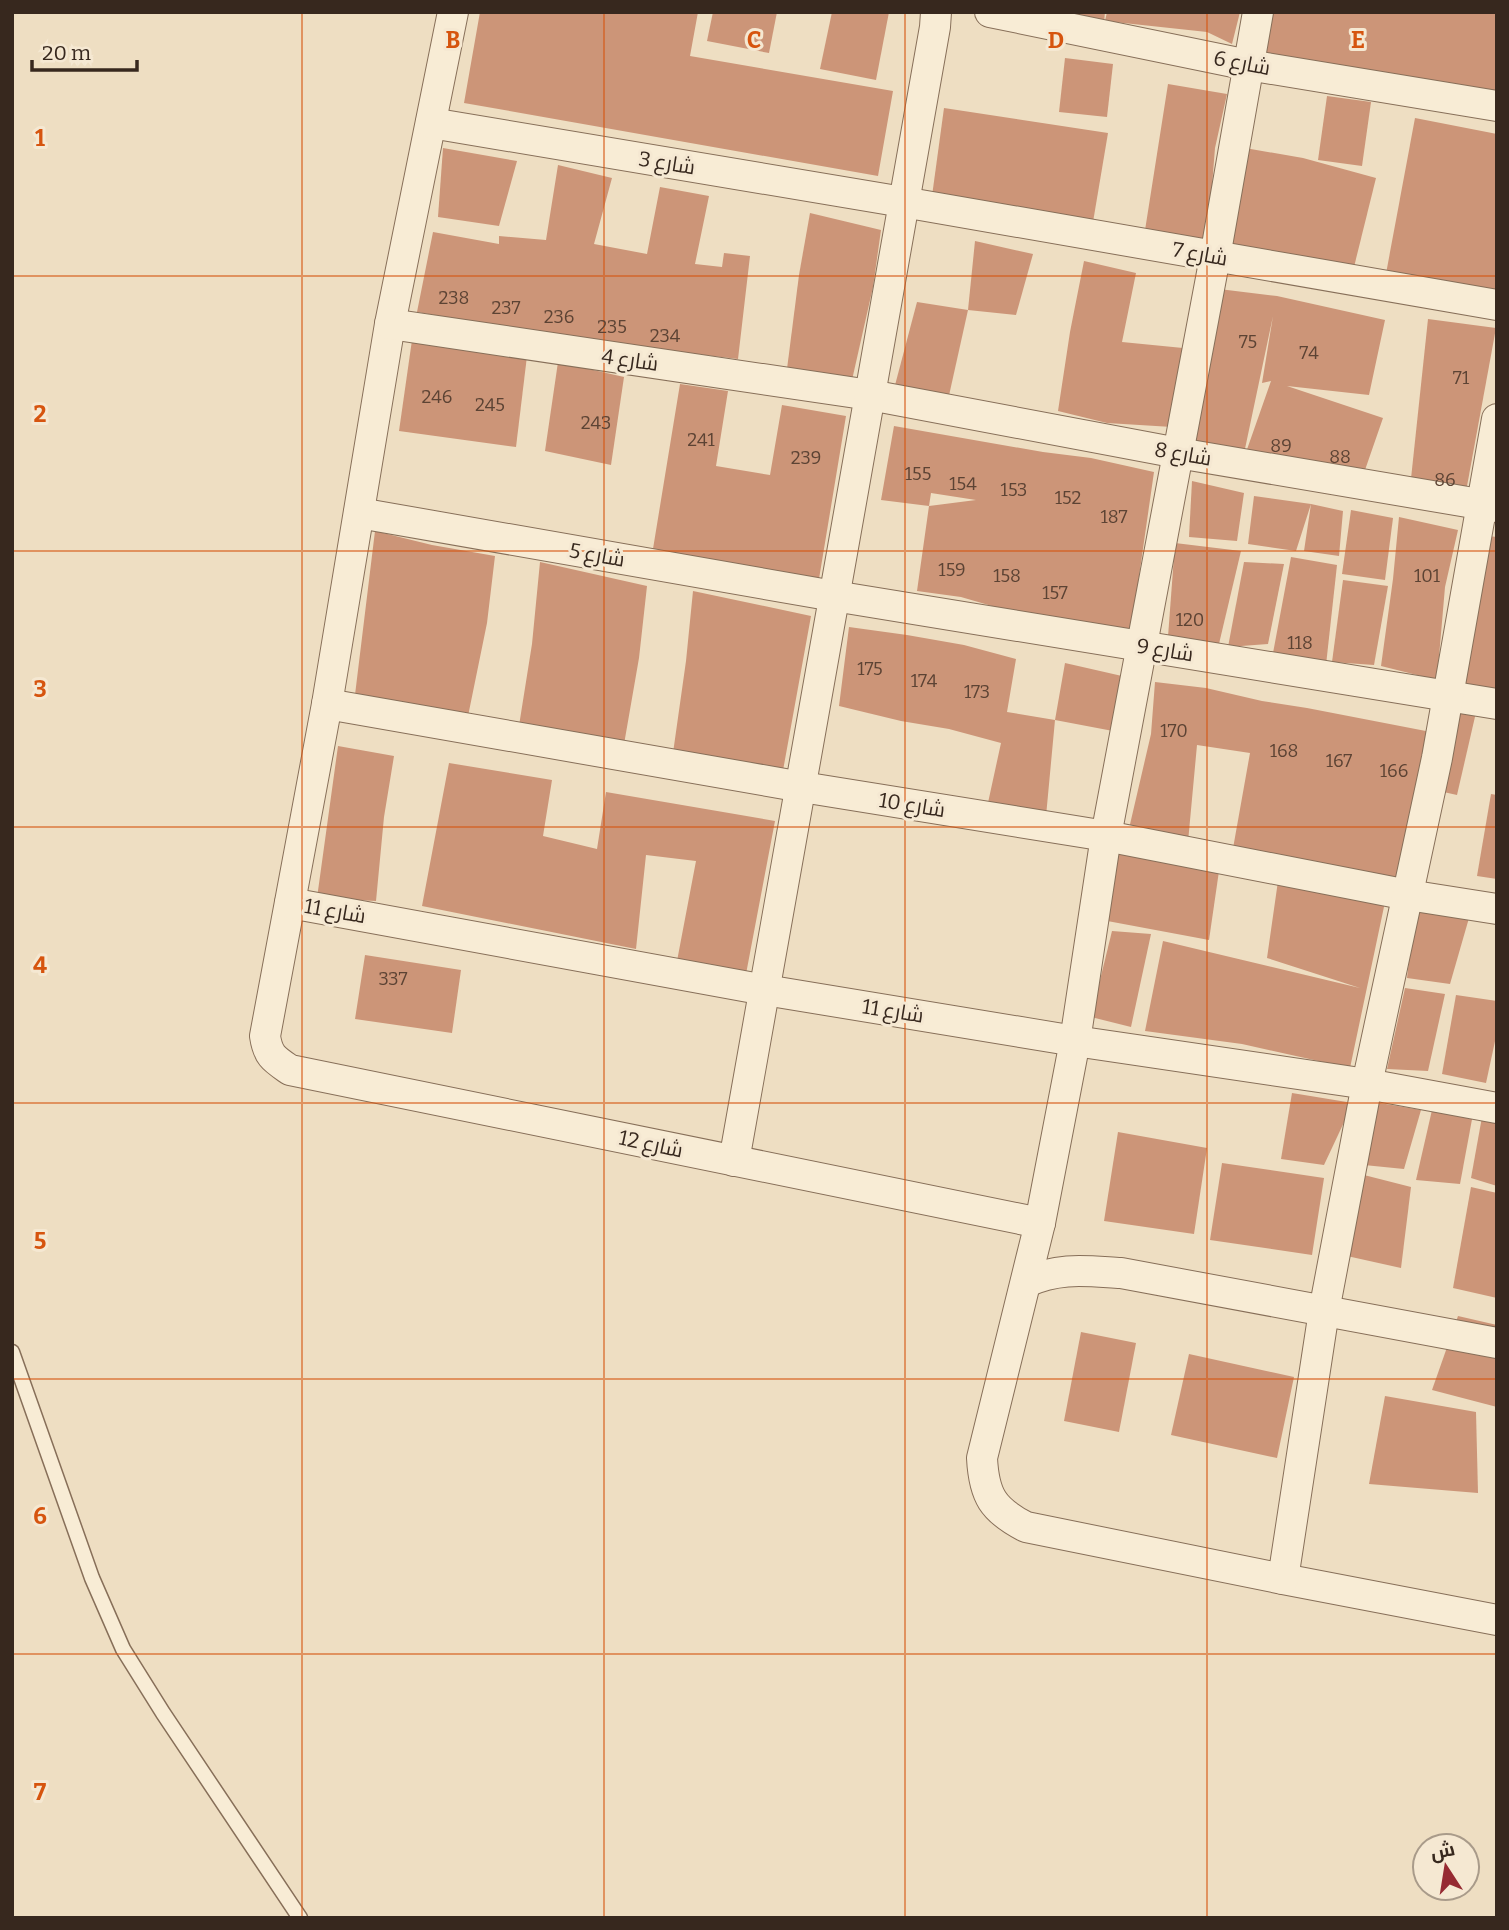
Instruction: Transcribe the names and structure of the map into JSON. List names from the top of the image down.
{
  "streets": {
    "street": [
      "شارع 6",
      "شارع 3",
      "شارع 7",
      "شارع 4",
      "شارع 8",
      "شارع 5",
      "شارع 9",
      "شارع 10",
      "شارع 11",
      "شارع 12"
    ]
  },
  "crossings": [
    ["شارع 3", "شارع 7"],
    ["شارع 4", "شارع 8"],
    ["شارع 5", "شارع 9"],
    ["شارع 11", "شارع 12"]
  ],
  "house_numbers": [
    "238",
    "237",
    "236",
    "235",
    "234",
    "75",
    "74",
    "71",
    "246",
    "245",
    "243",
    "241",
    "89",
    "88",
    "239",
    "155",
    "86",
    "154",
    "153",
    "152",
    "187",
    "159",
    "158",
    "101",
    "157",
    "120",
    "118",
    "175",
    "174",
    "173",
    "170",
    "168",
    "167",
    "166",
    "337"
  ],
  "scale_bar": "20 m",
  "north": "top",
  "grid": {
    "columns": [
      "B",
      "C",
      "D",
      "E"
    ],
    "rows": [
      "1",
      "2",
      "3",
      "4",
      "5",
      "6",
      "7"
    ]
  }
}
